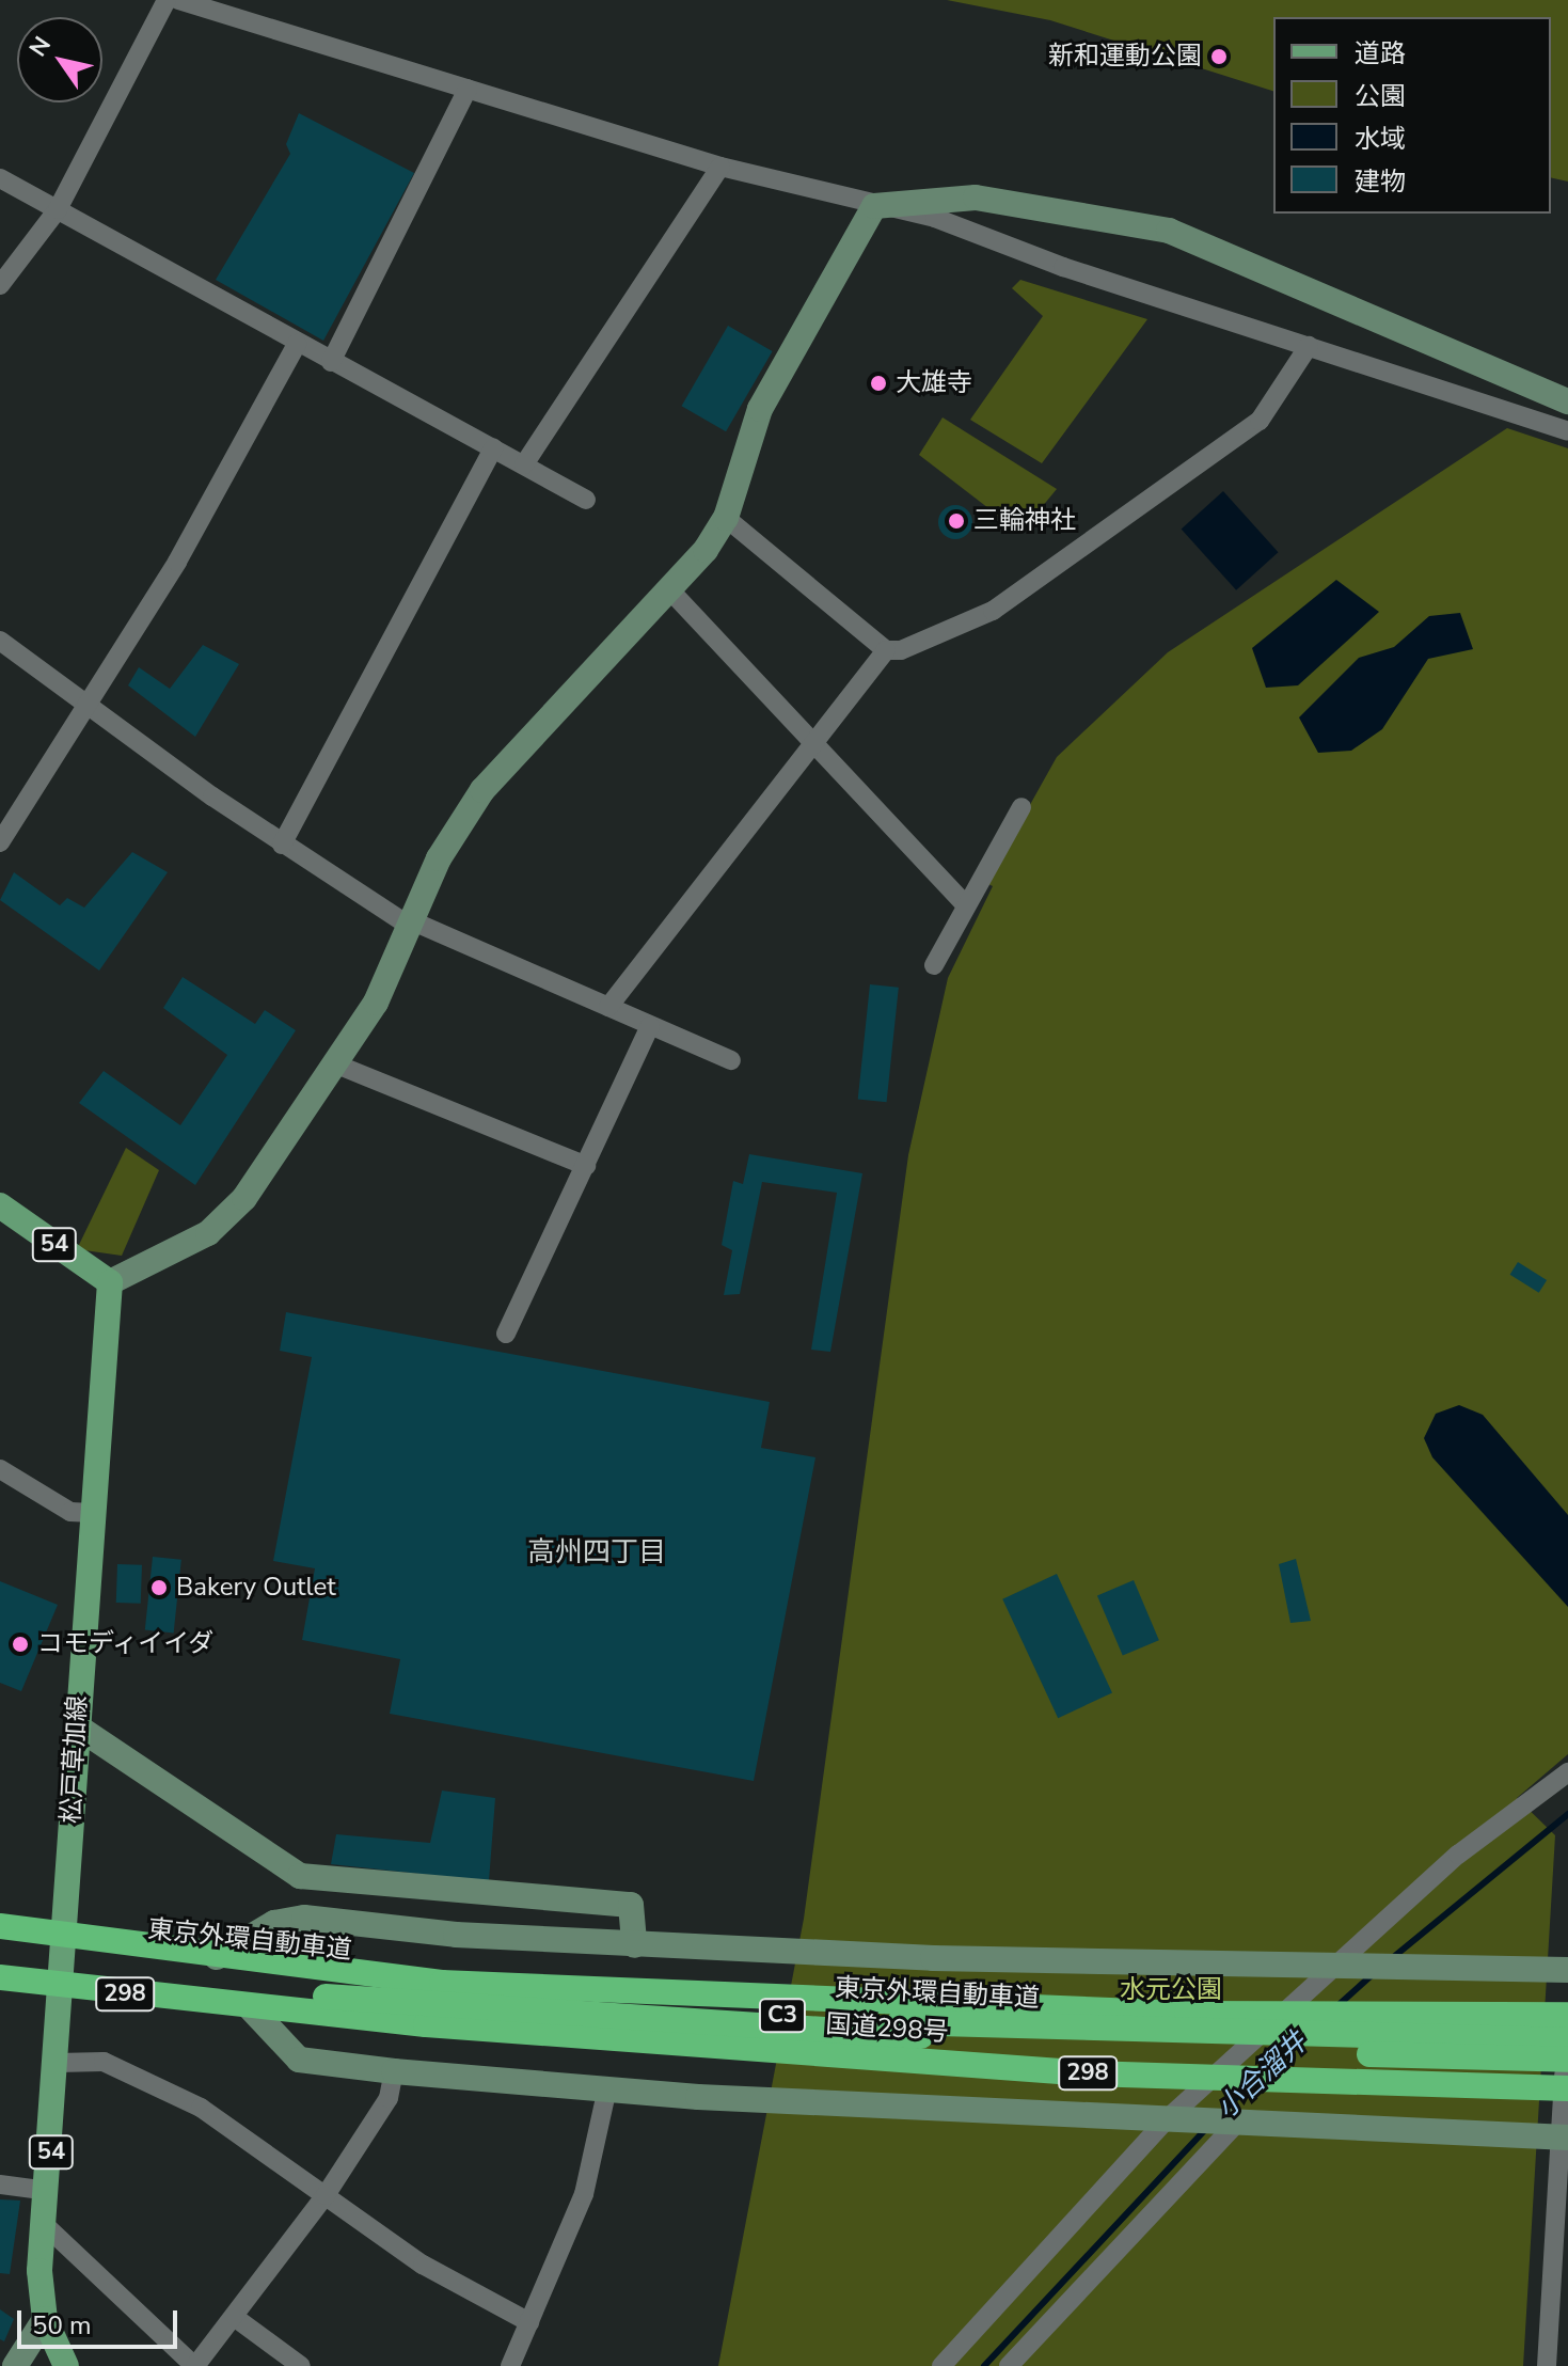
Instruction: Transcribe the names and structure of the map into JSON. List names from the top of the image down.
{
  "streets": {
    "highway": [
      "東京外環自動車道",
      "298",
      "C3",
      "国道298号"
    ],
    "main road": ["54", "松戸草加線"]
  },
  "crossings": [
    ["54", "松戸草加線"],
    ["松戸草加線", "国道298号"]
  ],
  "districts": ["高州四丁目"],
  "water": ["小合溜井"],
  "parks": ["水元公園"],
  "places": [
    "新和運動公園",
    "大雄寺",
    "三輪神社",
    "Bakery Outlet",
    "コモディイイダ"
  ],
  "legend": [
    "道路",
    "公園",
    "水域",
    "建物"
  ],
  "scale_bar": "50 m",
  "north": "top left"
}
